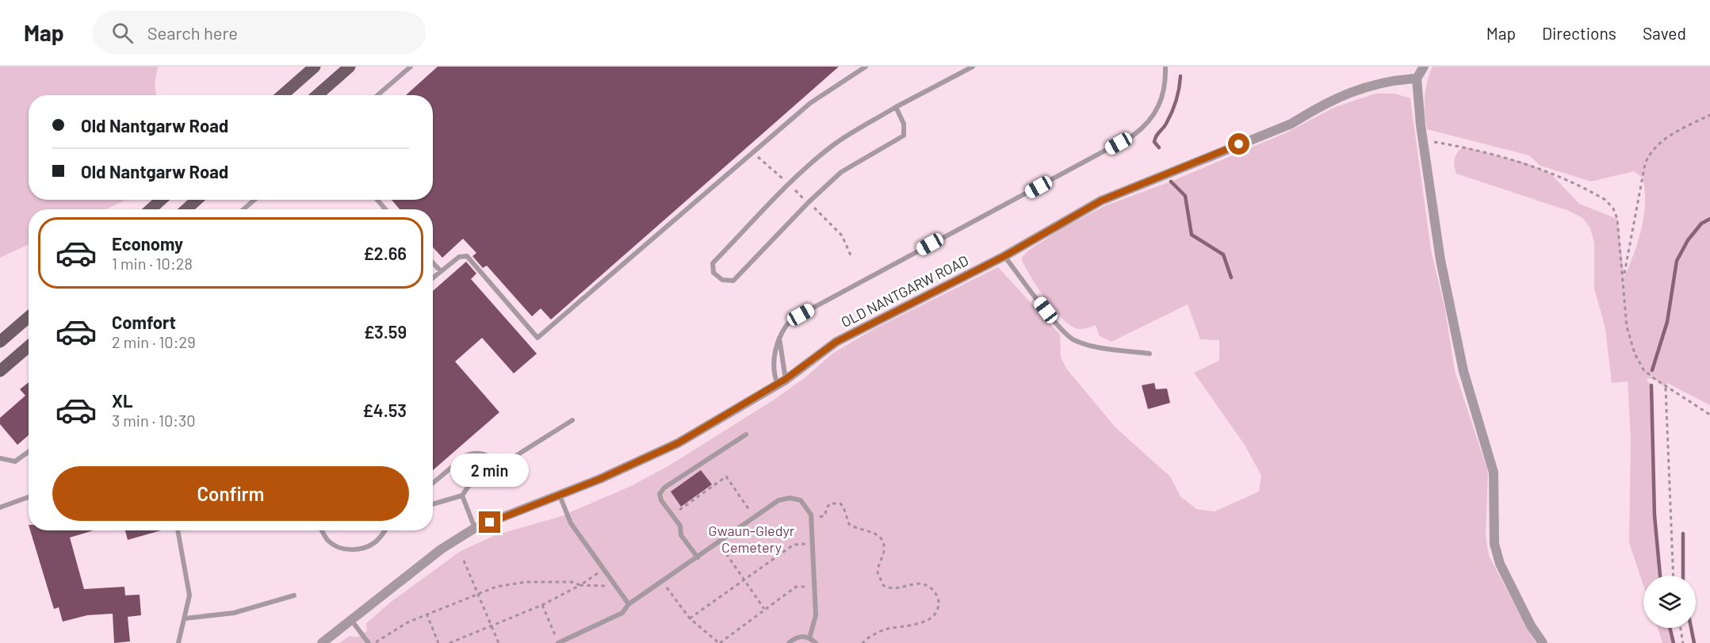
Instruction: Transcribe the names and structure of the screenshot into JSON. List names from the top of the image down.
{
  "streets": {
    "street": ["OLD NANTGARW ROAD"]
  },
  "parks": ["Gwaun-Gledyr Cemetery"],
  "page": {
    "header": "Map",
    "search": "Search here",
    "nav": ["Map", "Directions", "Saved"],
    "banner": ["Old Nantgarw Road", "Old Nantgarw Road"],
    "list": [
      {
        "name": "Economy",
        "note": "1 min · 10:28",
        "value": "£2.66"
      },
      {
        "name": "Comfort",
        "note": "2 min · 10:29",
        "value": "£3.59"
      },
      {
        "name": "XL",
        "note": "3 min · 10:30",
        "value": "£4.53"
      }
    ],
    "bubble": "2 min",
    "buttons": "Confirm"
  }
}
